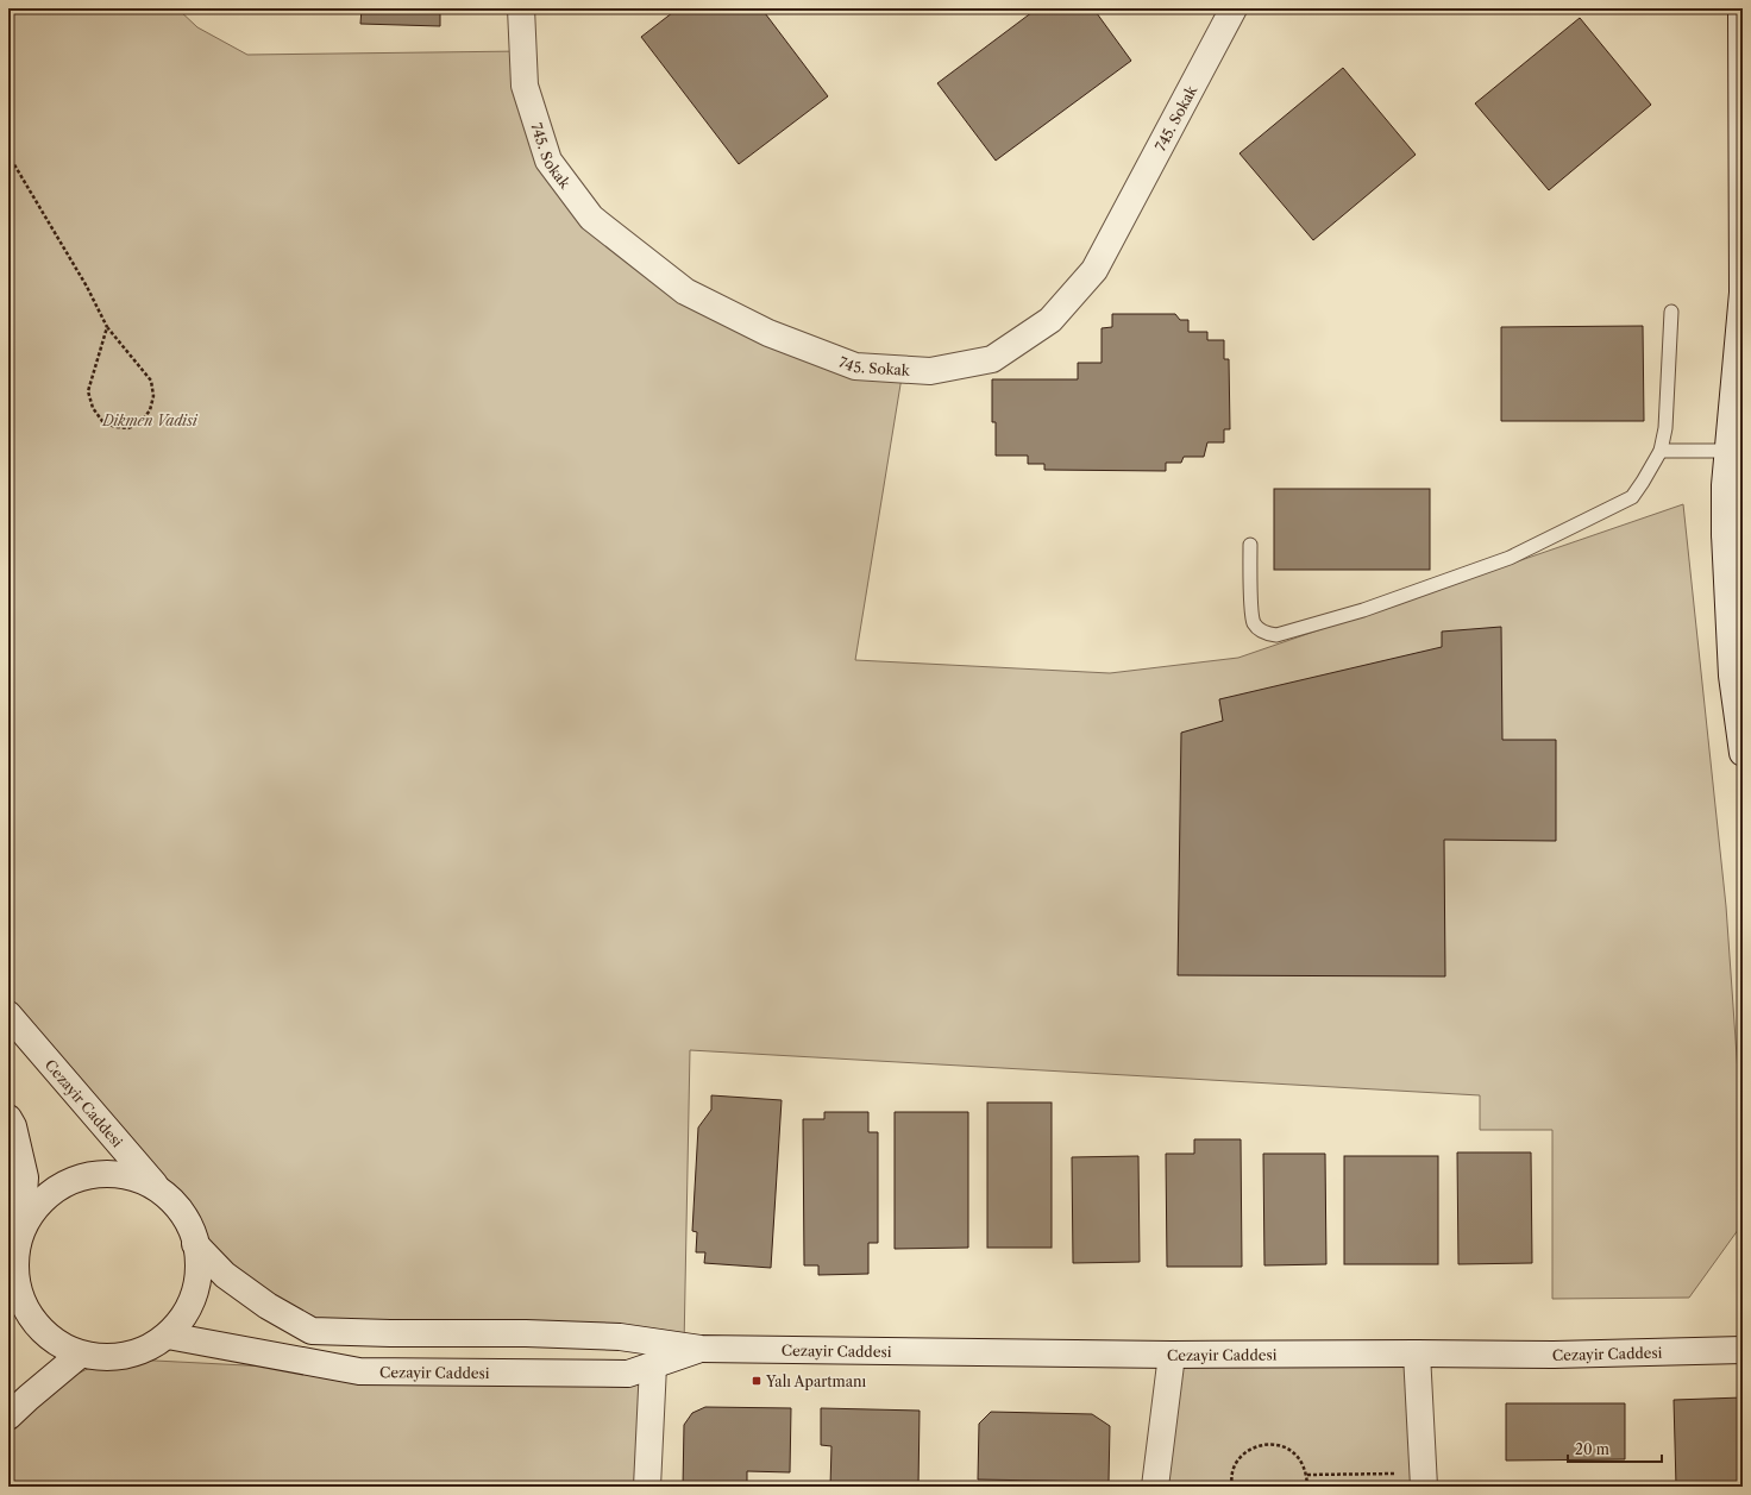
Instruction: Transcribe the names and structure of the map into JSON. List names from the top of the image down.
{
  "streets": {
    "main road": ["745. Sokak", "Cezayir Caddesi"]
  },
  "parks": ["Dikmen Vadisi"],
  "places": {
    "transit": ["Yalı Apartmanı"]
  },
  "scale_bar": "20 m"
}
